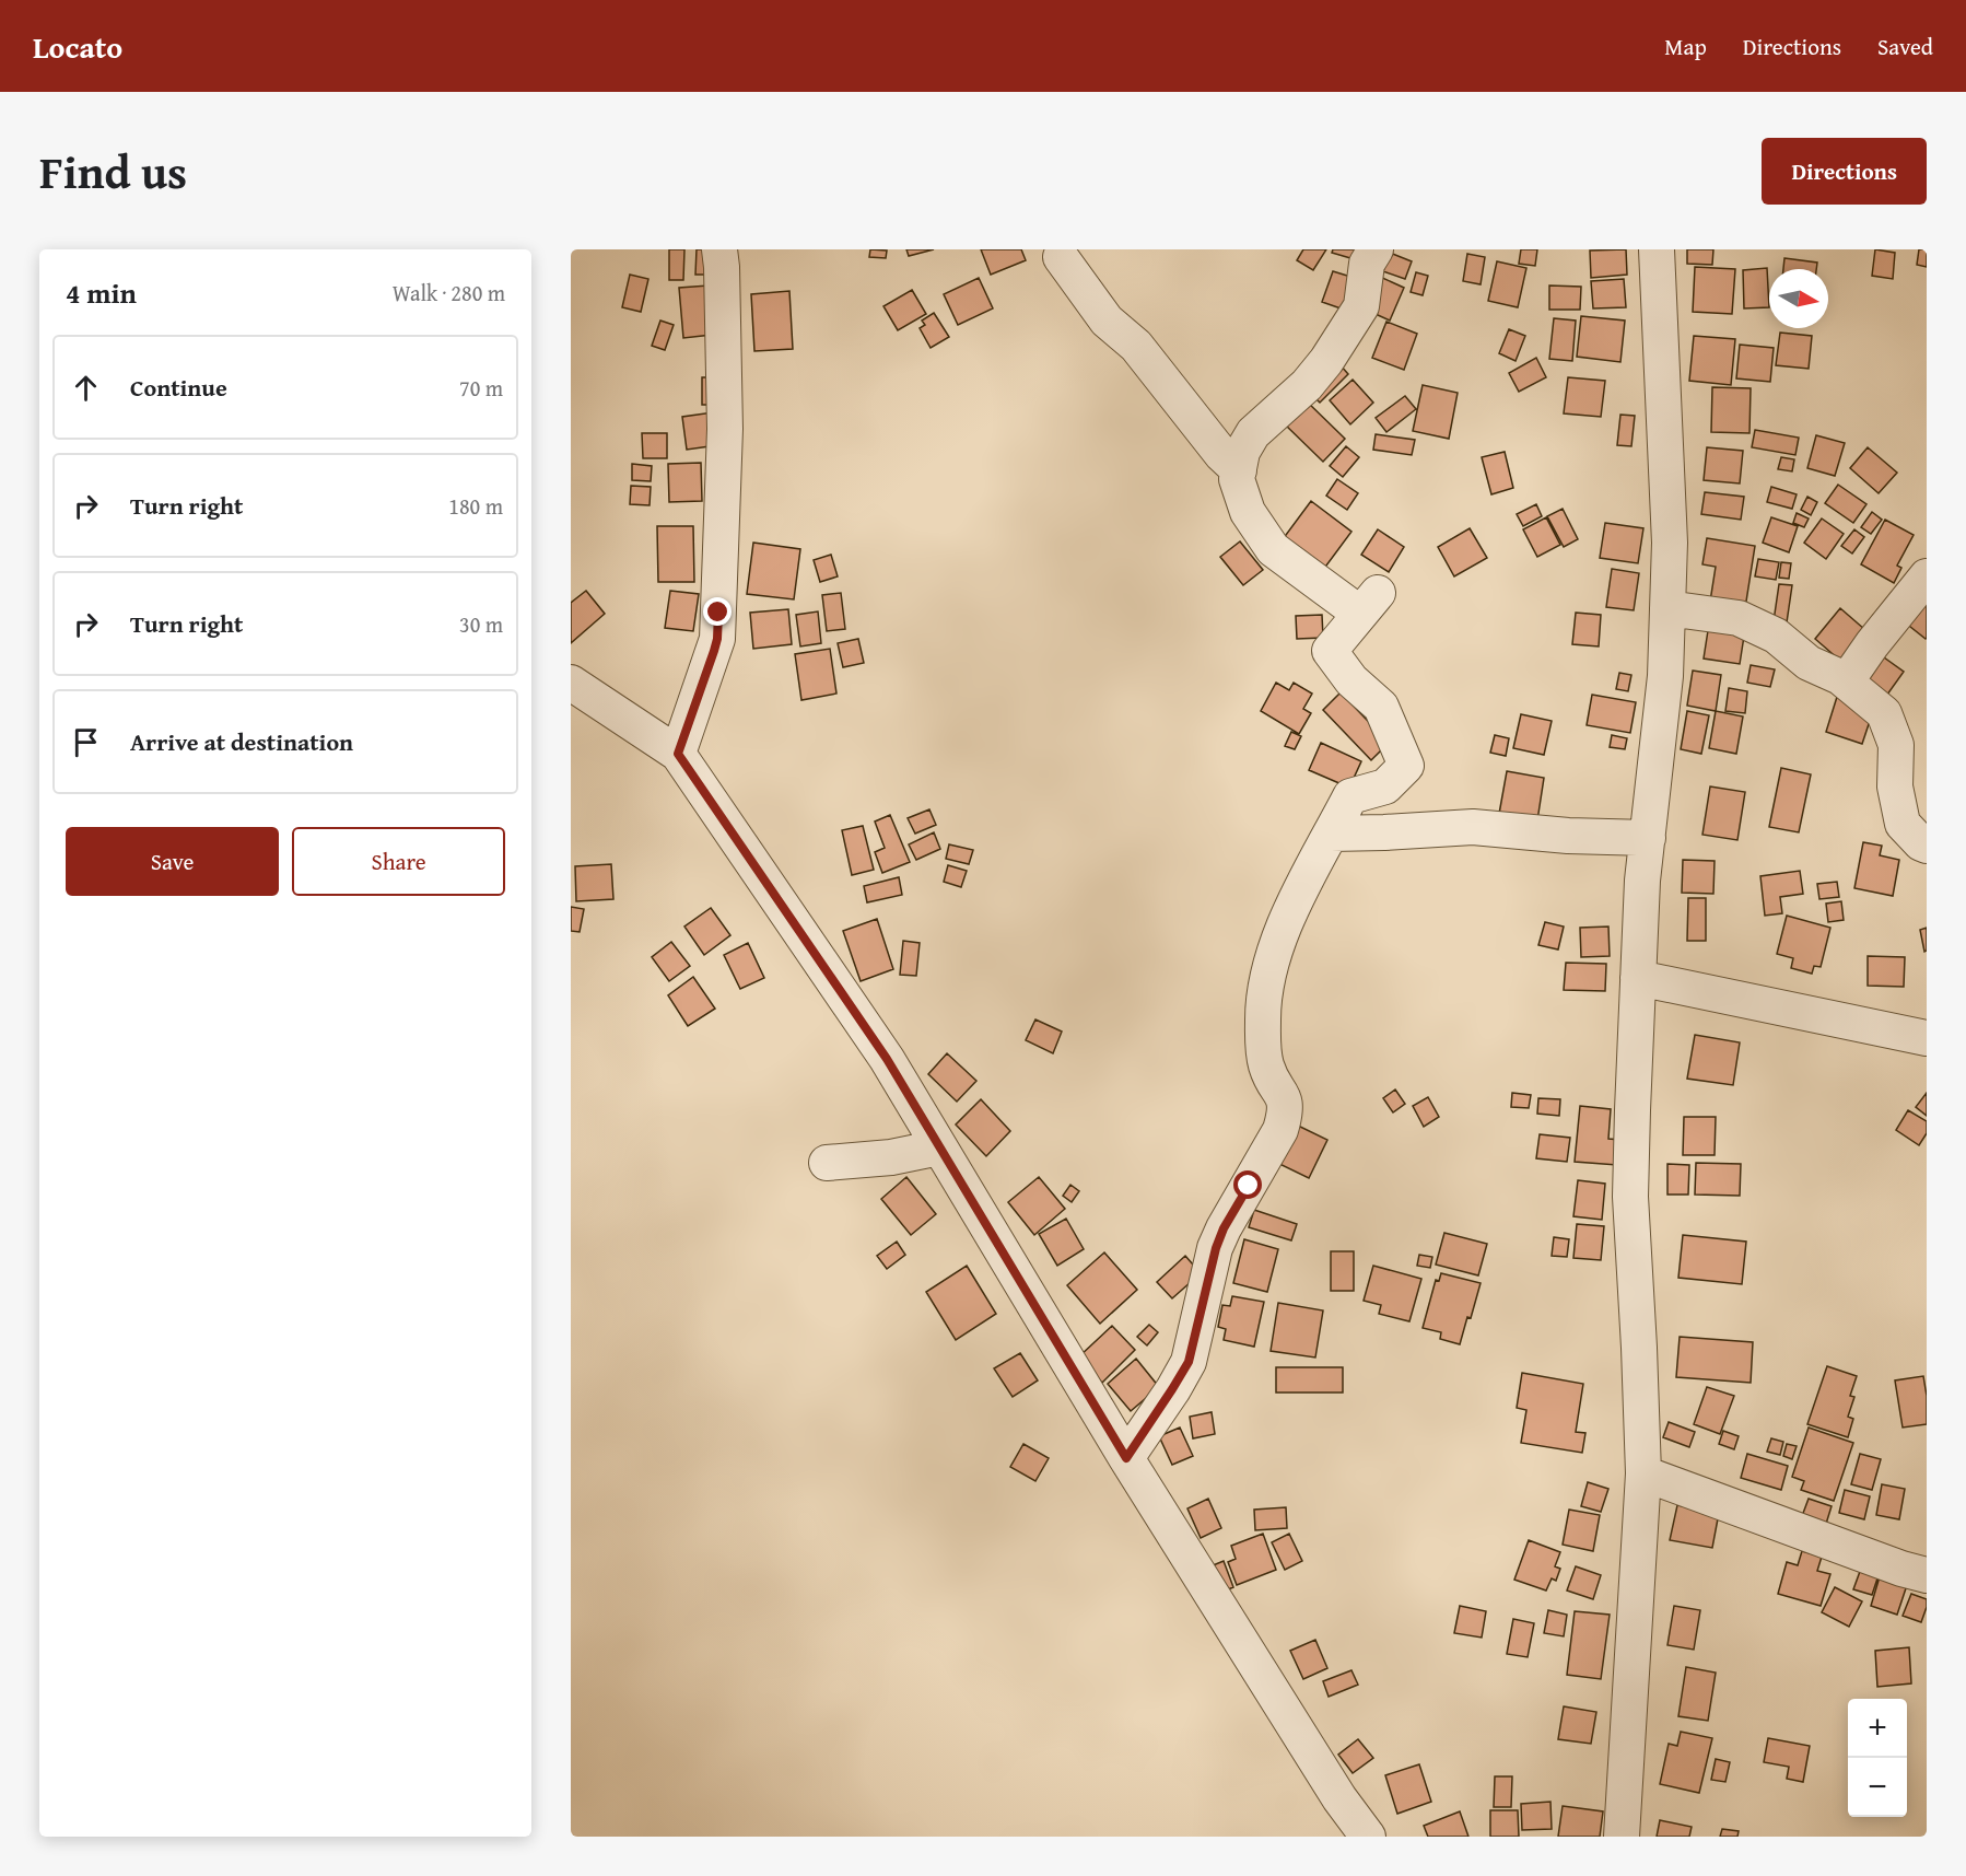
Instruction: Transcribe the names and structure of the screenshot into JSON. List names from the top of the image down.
{
  "north": "right",
  "page": {
    "header": "Locato",
    "nav": ["Map", "Directions", "Saved"],
    "title": "Find us",
    "buttons": [
      "Directions",
      ["Save", "Share"]
    ],
    "heading": ["4 min", "Walk · 280 m"],
    "list": [
      ["Continue", "70 m"],
      ["Turn right", "180 m"],
      ["Turn right", "30 m"],
      "Arrive at destination"
    ],
    "map_buttons": ["+", "−"]
  }
}
